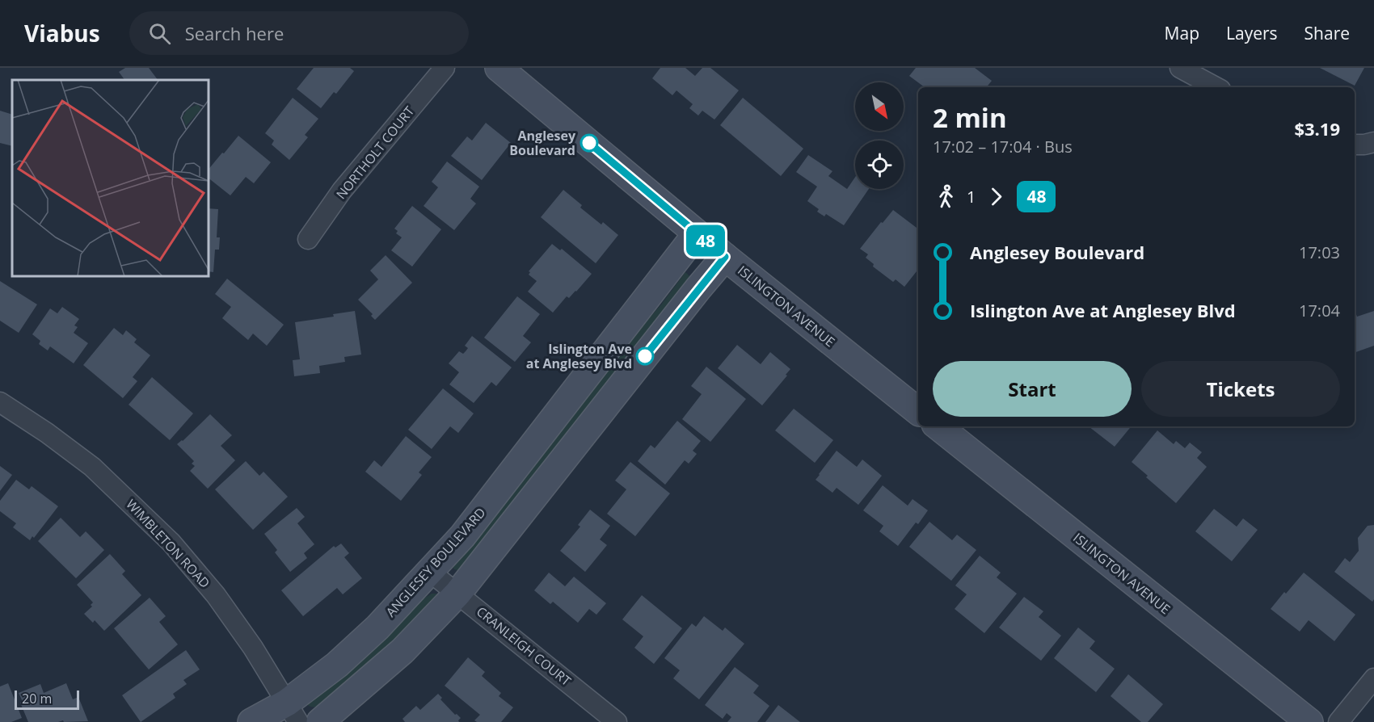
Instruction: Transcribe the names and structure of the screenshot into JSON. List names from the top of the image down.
{
  "streets": {
    "street": [
      "NORTHOLT COURT",
      "ISLINGTON AVENUE",
      "WIMBLETON ROAD",
      "ANGLESEY BOULEVARD",
      "CRANLEIGH COURT"
    ]
  },
  "crossings": [
    ["ISLINGTON AVENUE", "ANGLESEY BOULEVARD"],
    ["WIMBLETON ROAD", "ANGLESEY BOULEVARD"],
    ["ANGLESEY BOULEVARD", "CRANLEIGH COURT"]
  ],
  "places": ["Anglesey Boulevard", "Islington Ave at Anglesey Blvd"],
  "lines": ["bus line 48"],
  "scale_bar": "20 m",
  "north": "bottom right",
  "page": {
    "header": "Viabus",
    "search": "Search here",
    "nav": ["Map", "Layers", "Share"],
    "on_map": "48",
    "heading": ["2 min", "17:02 – 17:04 · Bus", "$3.19"],
    "legs": ["1", "48"],
    "list": [
      {
        "name": "Anglesey Boulevard",
        "value": "17:03"
      },
      {
        "name": "Islington Ave at Anglesey Blvd",
        "value": "17:04"
      }
    ],
    "buttons": ["Start", "Tickets"],
    "scale": "20 m"
  }
}
